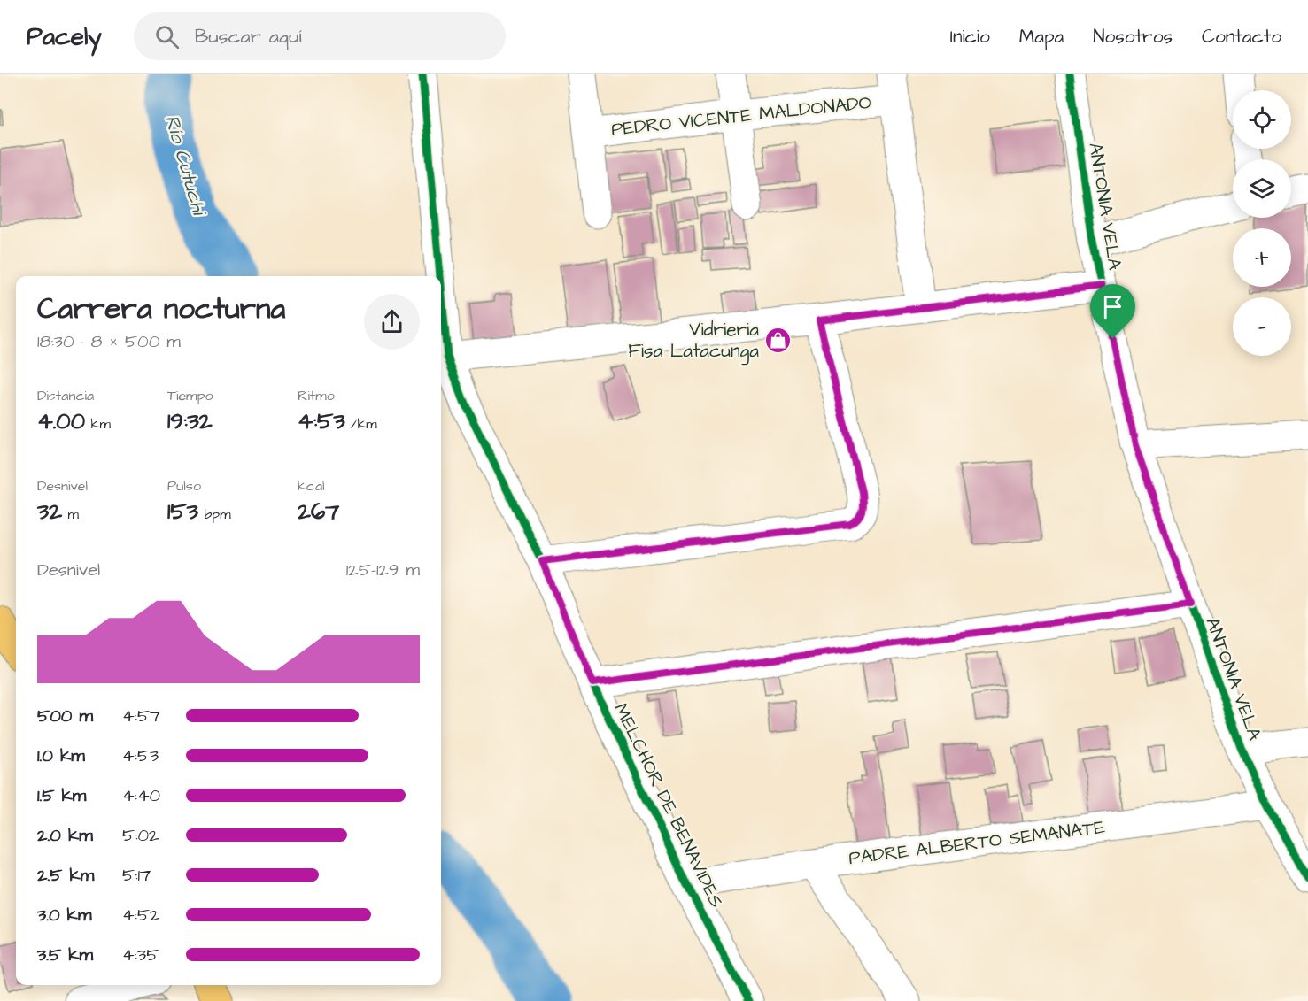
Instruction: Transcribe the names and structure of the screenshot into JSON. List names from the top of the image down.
{
  "streets": {
    "street": [
      "PEDRO VICENTE MALDONADO",
      "ANTONIA VELA",
      "MELCHOR DE BENAVIDES",
      "PADRE ALBERTO SEMANATE"
    ]
  },
  "crossings": [
    ["ANTONIA VELA", "PADRE ALBERTO SEMANATE"],
    ["MELCHOR DE BENAVIDES", "PADRE ALBERTO SEMANATE"]
  ],
  "water": ["Río Cutuchi"],
  "places": {
    "shop": ["Vidrieria Fisa Latacunga"]
  },
  "page": {
    "header": "Pacely",
    "search": "Buscar aquí",
    "nav": [
      "Inicio",
      "Mapa",
      "Nosotros",
      "Contacto"
    ],
    "map_buttons": ["+", "−"],
    "heading": ["Carrera nocturna", "18:30 · 8 × 500 m"],
    "stats": [
      ["Distancia", "4.00 km"],
      ["Tiempo", "19:32"],
      ["Ritmo", "4:53 /km"],
      ["Desnivel", "32 m"],
      ["Pulso", "153 bpm"],
      ["kcal", "267"]
    ],
    "chart": ["Desnivel", "125–129 m"],
    "list": [
      {
        "name": "500 m",
        "note": "4:57"
      },
      {
        "name": "1.0 km",
        "note": "4:53"
      },
      {
        "name": "1.5 km",
        "note": "4:40"
      },
      {
        "name": "2.0 km",
        "note": "5:02"
      },
      {
        "name": "2.5 km",
        "note": "5:17"
      },
      {
        "name": "3.0 km",
        "note": "4:52"
      },
      {
        "name": "3.5 km",
        "note": "4:35"
      }
    ]
  }
}
